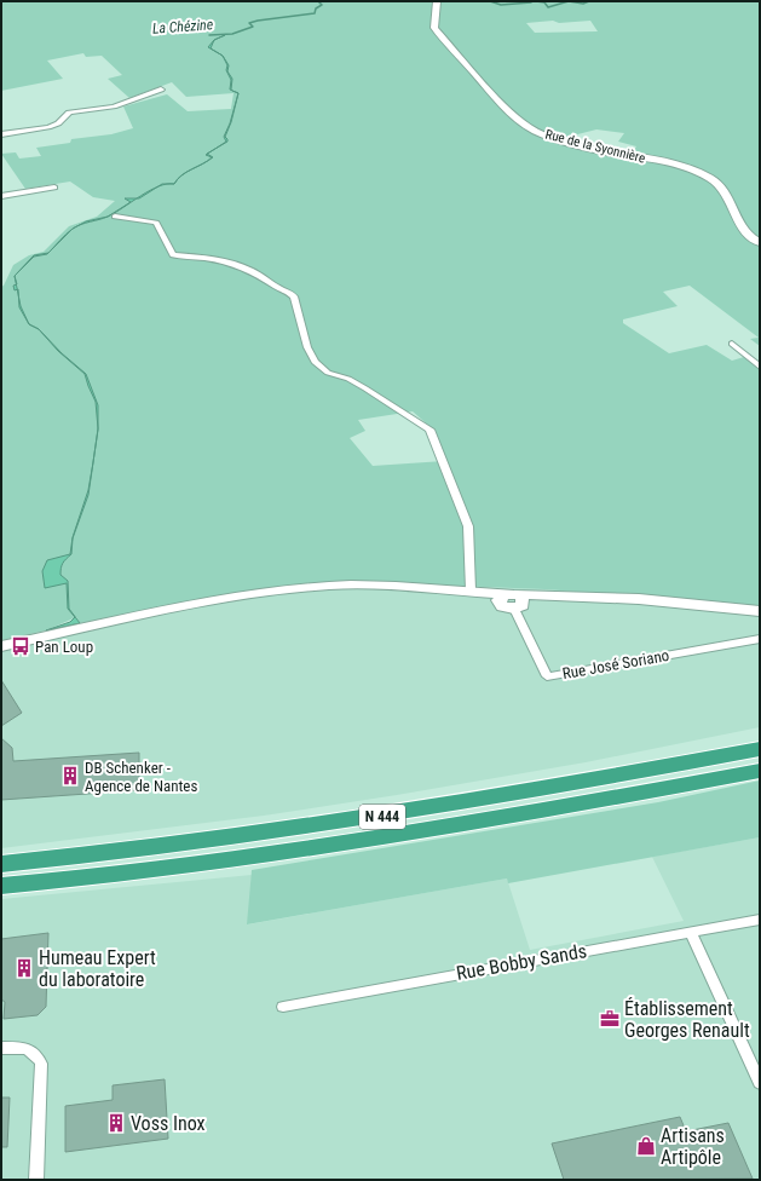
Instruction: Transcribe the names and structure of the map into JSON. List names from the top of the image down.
{
  "streets": {
    "highway": ["N 444"],
    "street": ["Rue de la Syonnière", "Rue José Soriano", "Rue Bobby Sands"]
  },
  "water": ["La Chézine"],
  "places": {
    "bus stop": ["Pan Loup"],
    "building": ["DB Schenker - Agence de Nantes", "Humeau Expert du laboratoire", "Voss Inox"],
    "office": ["Établissement Georges Renault"],
    "shop": ["Artisans Artipôle"]
  }
}
